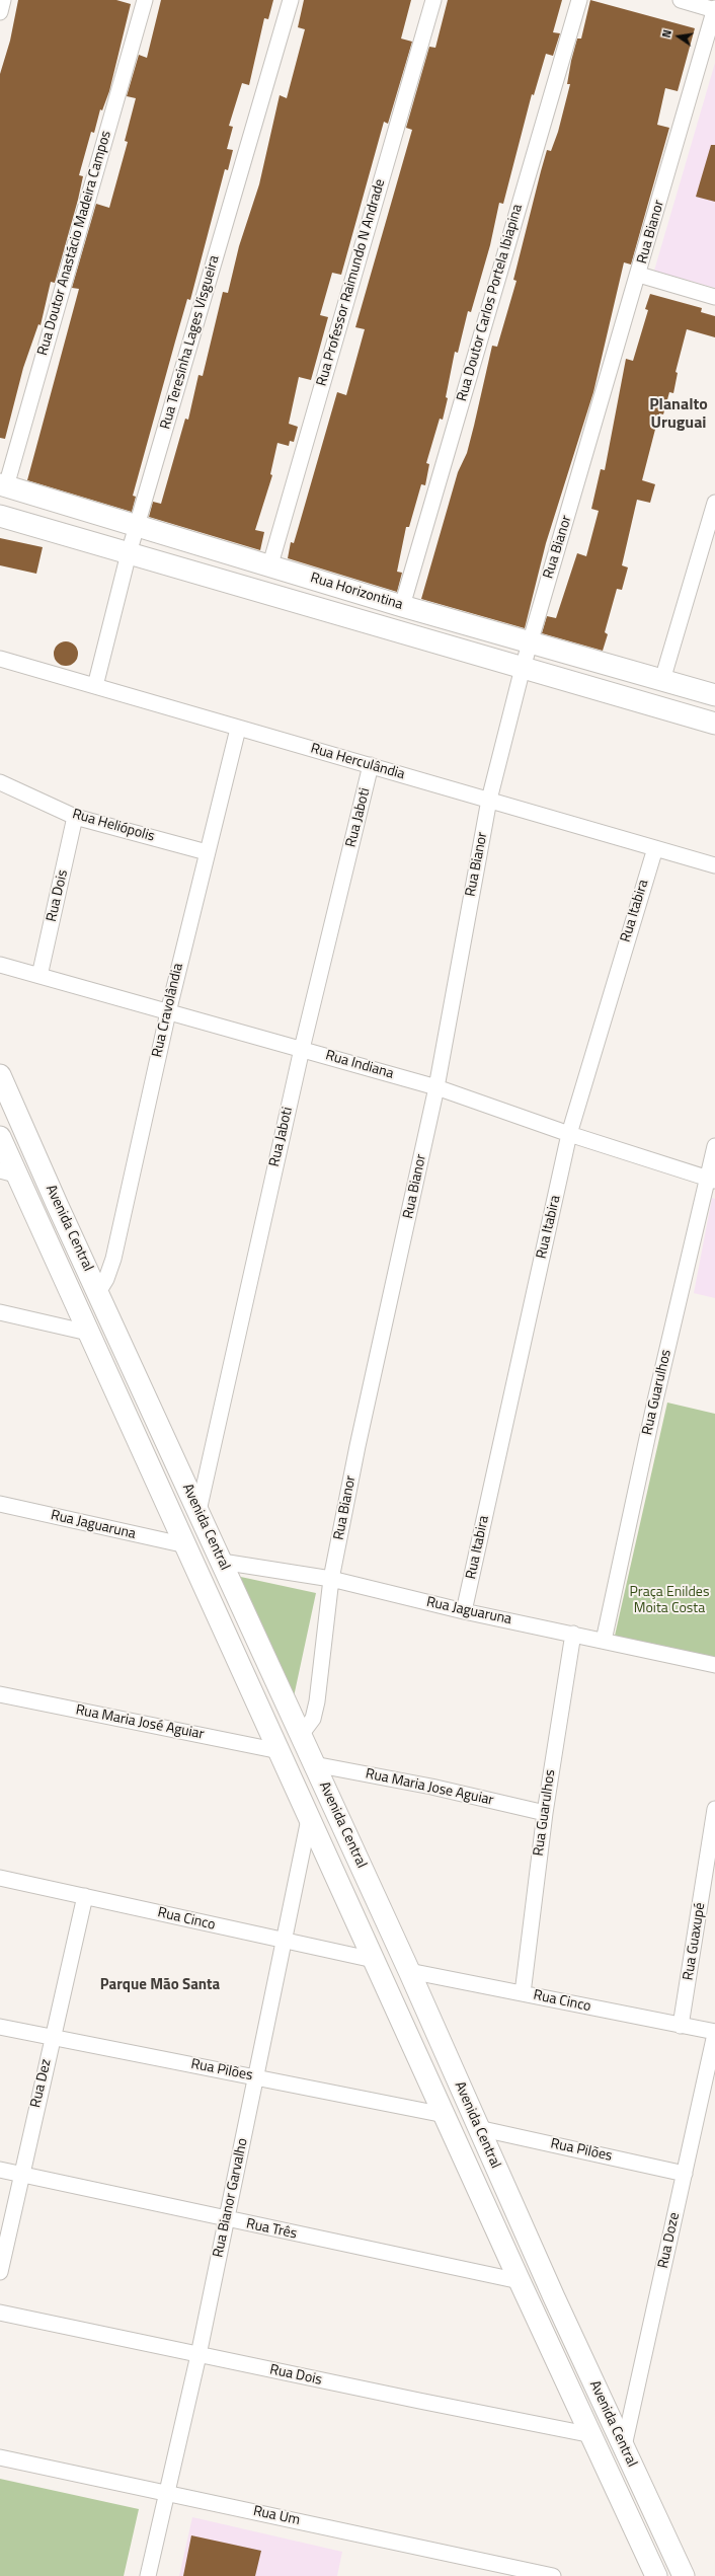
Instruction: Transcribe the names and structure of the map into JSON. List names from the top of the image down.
{
  "streets": {
    "main road": ["Rua Horizontina", "Avenida Central"],
    "street": [
      "Rua Bianor",
      "Rua Doutor Anastácio Madeira Campos",
      "Rua Professor Raimundo N Andrade",
      "Rua Doutor Carlos Portela Ibiapina",
      "Rua Teresinha Lages Visgueira",
      "Rua Herculândia",
      "Rua Jaboti",
      "Rua Heliópolis",
      "Rua Dois",
      "Rua Itabira",
      "Rua Cravolândia",
      "Rua Indiana",
      "Rua Guarulhos",
      "Rua Jaguaruna",
      "Rua Maria José Aguiar",
      "Rua Maria Jose Aguiar",
      "Rua Cinco",
      "Rua Guaxupé",
      "Rua Pilões",
      "Rua Dez",
      "Rua Bianor Garvalho",
      "Rua Três",
      "Rua Doze",
      "Rua Um"
    ]
  },
  "crossings": [
    ["Rua Bianor", "Rua Horizontina"],
    ["Rua Bianor", "Rua Herculândia"],
    ["Rua Bianor", "Rua Indiana"],
    ["Rua Bianor", "Avenida Central"],
    ["Rua Bianor", "Rua Jaguaruna"],
    ["Rua Doutor Anastácio Madeira Campos", "Rua Horizontina"],
    ["Rua Professor Raimundo N Andrade", "Rua Horizontina"],
    ["Rua Doutor Carlos Portela Ibiapina", "Rua Horizontina"],
    ["Rua Teresinha Lages Visgueira", "Rua Horizontina"],
    ["Rua Teresinha Lages Visgueira", "Rua Herculândia"],
    ["Rua Herculândia", "Rua Jaboti"],
    ["Rua Herculândia", "Rua Itabira"],
    ["Rua Herculândia", "Rua Cravolândia"],
    ["Rua Jaboti", "Rua Indiana"],
    ["Rua Jaboti", "Avenida Central"],
    ["Rua Heliópolis", "Rua Dois"],
    ["Rua Heliópolis", "Rua Cravolândia"],
    ["Rua Dois", "Rua Indiana"],
    ["Rua Dois", "Avenida Central"],
    ["Rua Dois", "Rua Bianor Garvalho"],
    ["Rua Itabira", "Rua Indiana"],
    ["Rua Itabira", "Rua Jaguaruna"],
    ["Rua Cravolândia", "Rua Indiana"],
    ["Rua Cravolândia", "Avenida Central"],
    ["Rua Indiana", "Rua Guarulhos"],
    ["Avenida Central", "Rua Jaguaruna"],
    ["Avenida Central", "Rua Maria José Aguiar"],
    ["Avenida Central", "Rua Maria Jose Aguiar"],
    ["Avenida Central", "Rua Cinco"],
    ["Avenida Central", "Rua Pilões"],
    ["Avenida Central", "Rua Bianor Garvalho"],
    ["Avenida Central", "Rua Três"],
    ["Avenida Central", "Rua Doze"],
    ["Rua Guarulhos", "Rua Jaguaruna"],
    ["Rua Guarulhos", "Rua Maria Jose Aguiar"],
    ["Rua Guarulhos", "Rua Cinco"],
    ["Rua Cinco", "Rua Guaxupé"],
    ["Rua Cinco", "Rua Dez"],
    ["Rua Cinco", "Rua Bianor Garvalho"],
    ["Rua Cinco", "Rua Doze"],
    ["Rua Pilões", "Rua Dez"],
    ["Rua Pilões", "Rua Bianor Garvalho"],
    ["Rua Pilões", "Rua Doze"],
    ["Rua Dez", "Rua Três"],
    ["Rua Bianor Garvalho", "Rua Três"],
    ["Rua Bianor Garvalho", "Rua Um"]
  ],
  "districts": ["Planalto Uruguai", "Parque Mão Santa"],
  "parks": ["Praça Enildes Moita Costa"],
  "north": "left"
}
